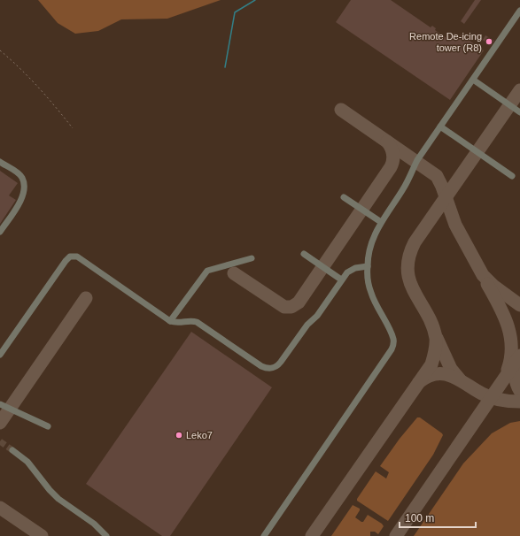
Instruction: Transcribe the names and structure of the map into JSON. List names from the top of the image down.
{
  "places": ["Remote De-icing tower (R8)", "Leko7"],
  "scale_bar": "100 m"
}
